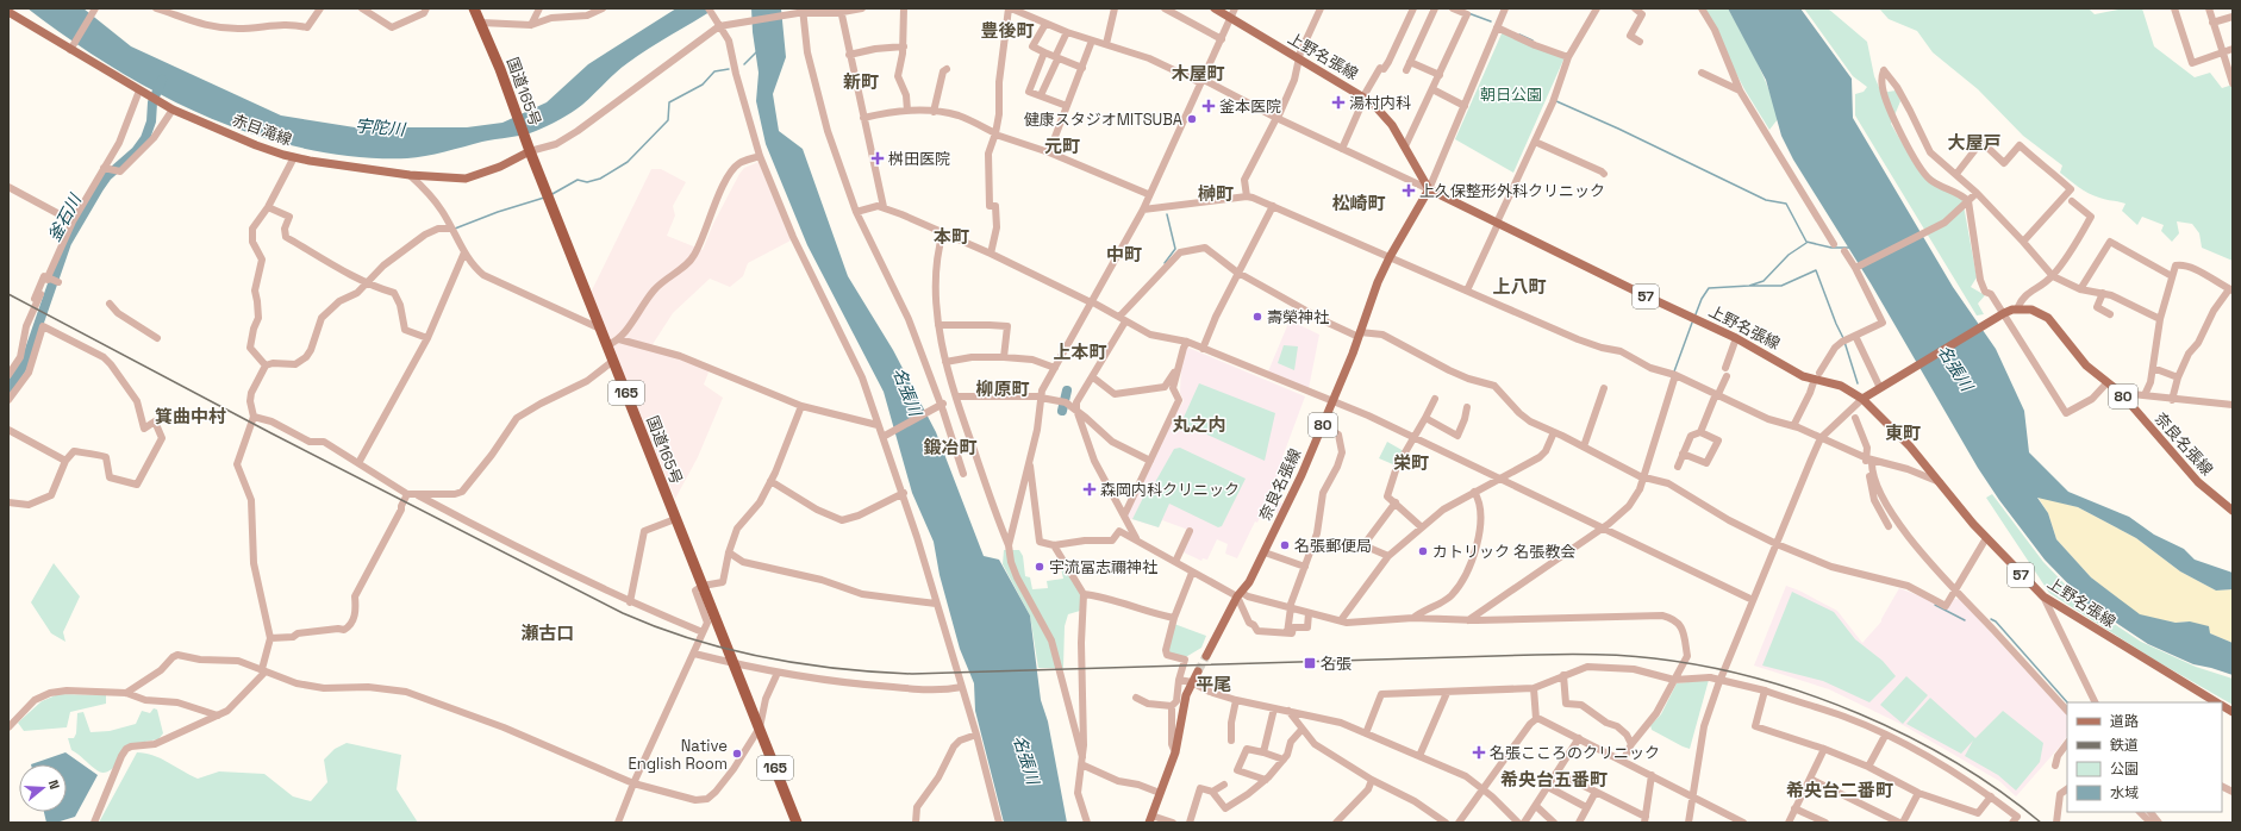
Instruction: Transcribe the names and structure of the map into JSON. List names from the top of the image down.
{
  "streets": {
    "highway": ["国道165号", "165"],
    "main road": [
      "上野名張線",
      "赤目滝線",
      "57",
      "80",
      "奈良名張線"
    ]
  },
  "crossings": [
    ["上野名張線", "奈良名張線"],
    ["国道165号", "赤目滝線"]
  ],
  "districts": [
    "豊後町",
    "木屋町",
    "新町",
    "大屋戸",
    "元町",
    "榊町",
    "松崎町",
    "本町",
    "中町",
    "上八町",
    "上本町",
    "柳原町",
    "箕曲中村",
    "丸之内",
    "東町",
    "鍛冶町",
    "栄町",
    "瀬古口",
    "平尾",
    "希央台五番町",
    "希央台二番町"
  ],
  "water": ["宇陀川", "釜石川", "名張川"],
  "parks": ["朝日公園"],
  "places": {
    "health": [
      "湯村内科",
      "釜本医院",
      "桝田医院",
      "上久保整形外科クリニック",
      "森岡内科クリニック",
      "名張こころのクリニック"
    ],
    "other": [
      "健康スタジオMITSUBA",
      "壽榮神社",
      "名張郵便局",
      "カトリック 名張教会",
      "宇流冨志禰神社",
      "Native English Room"
    ],
    "transit": ["名張"]
  },
  "legend": [
    "道路",
    "鉄道",
    "公園",
    "水域"
  ],
  "north": "right"
}
